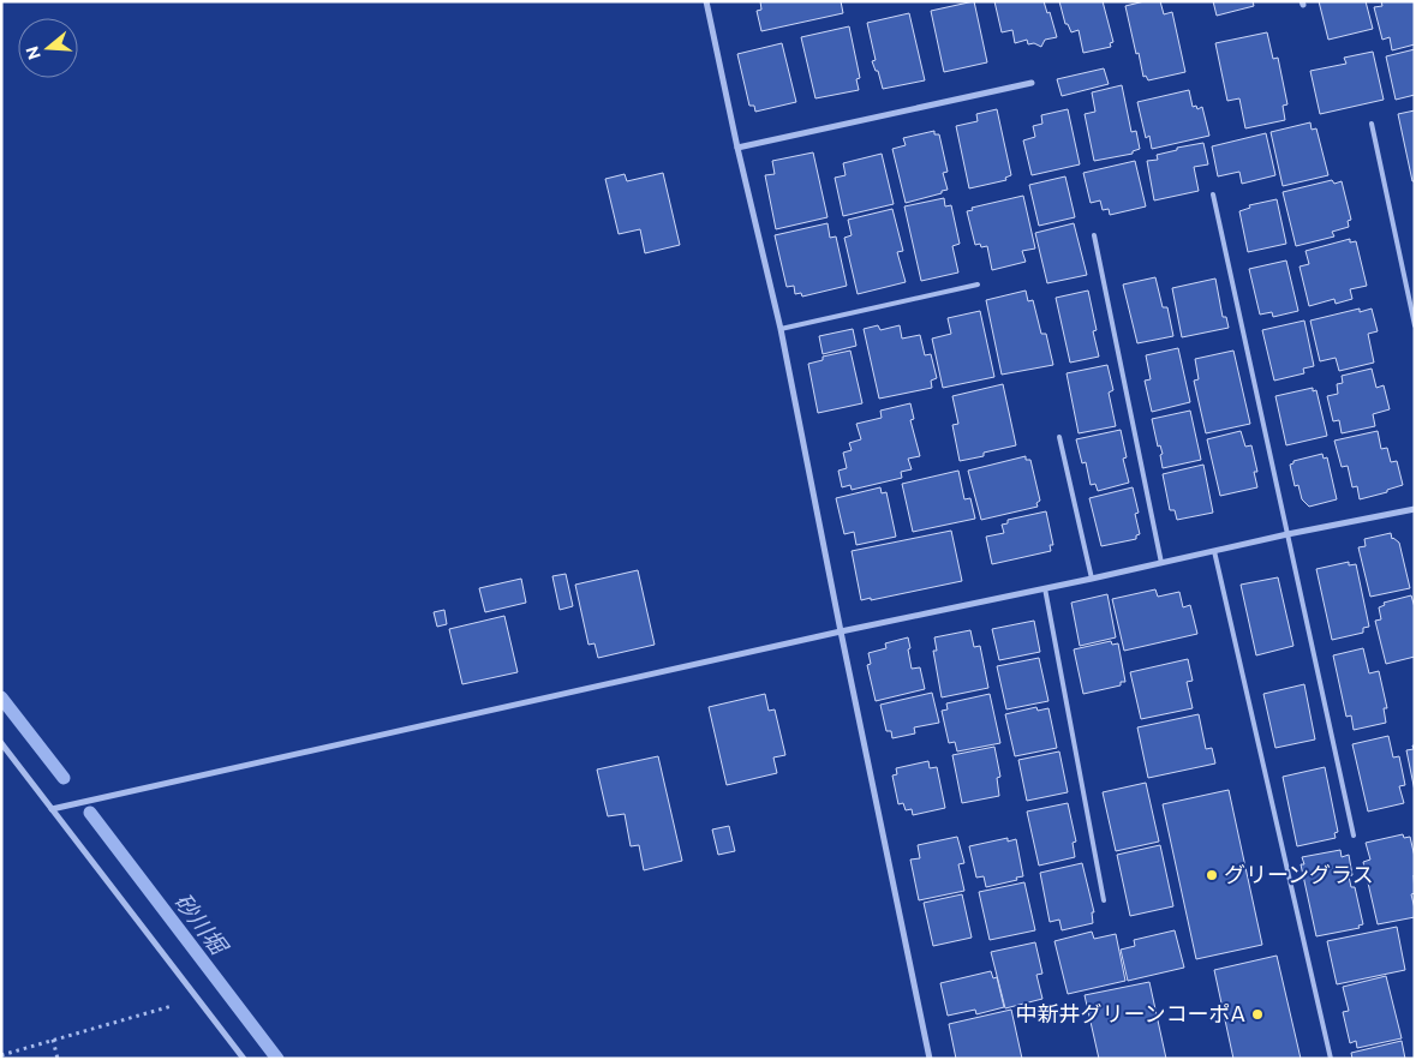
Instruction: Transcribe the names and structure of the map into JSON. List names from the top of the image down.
{
  "water": ["砂川堀"],
  "places": ["グリーングラス", "中新井グリーンコーポA"],
  "north": "left"
}
